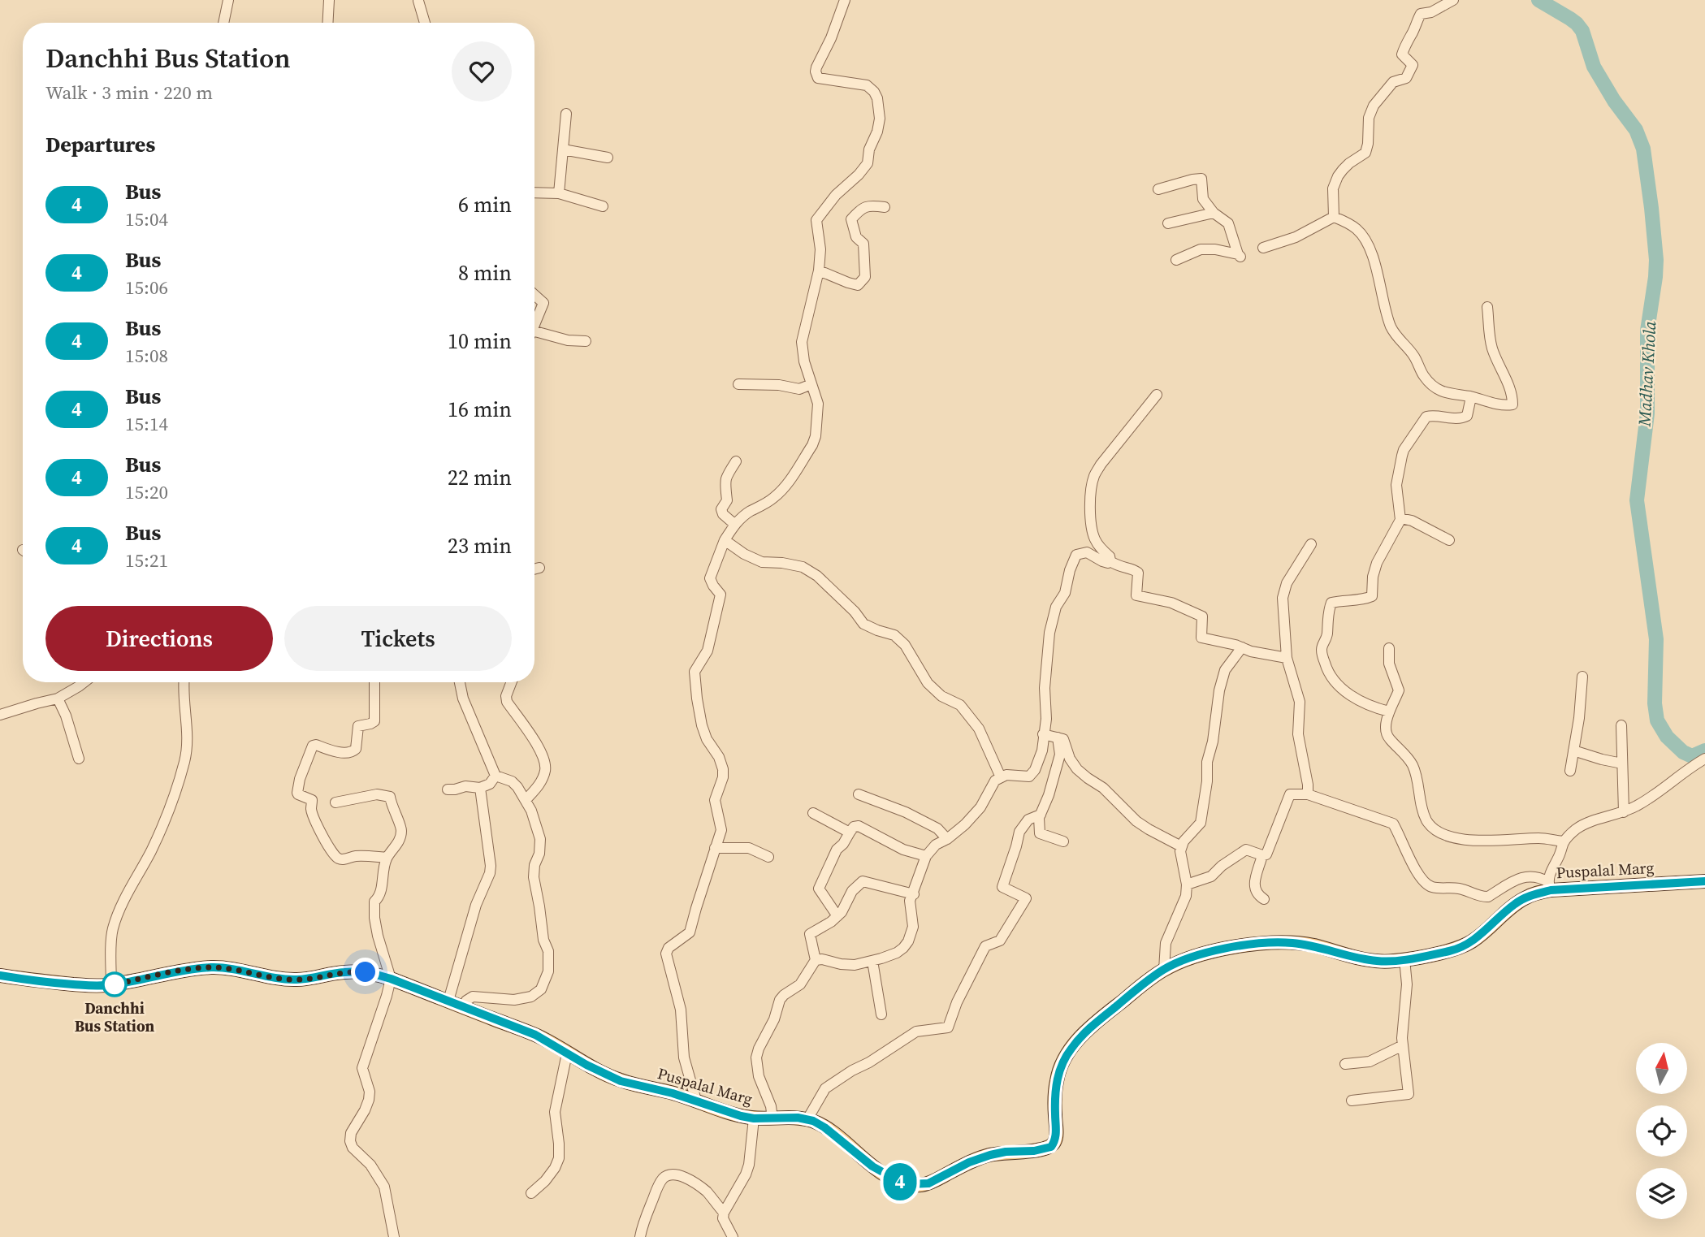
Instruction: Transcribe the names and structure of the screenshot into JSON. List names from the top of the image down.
{
  "streets": {
    "main road": ["Puspalal Marg"]
  },
  "water": ["Madhav Khola"],
  "places": ["Danchhi Bus Station"],
  "lines": ["bus line 4"],
  "north": "top",
  "page": {
    "on_map": "4",
    "heading": [
      ["Danchhi Bus Station", "Walk · 3 min · 220 m"],
      "Departures"
    ],
    "list": [
      {
        "mark": "4",
        "name": "Bus",
        "note": "15:04",
        "value": "6 min"
      },
      {
        "mark": "4",
        "name": "Bus",
        "note": "15:06",
        "value": "8 min"
      },
      {
        "mark": "4",
        "name": "Bus",
        "note": "15:08",
        "value": "10 min"
      },
      {
        "mark": "4",
        "name": "Bus",
        "note": "15:14",
        "value": "16 min"
      },
      {
        "mark": "4",
        "name": "Bus",
        "note": "15:20",
        "value": "22 min"
      },
      {
        "mark": "4",
        "name": "Bus",
        "note": "15:21",
        "value": "23 min"
      }
    ],
    "buttons": ["Directions", "Tickets"]
  }
}
